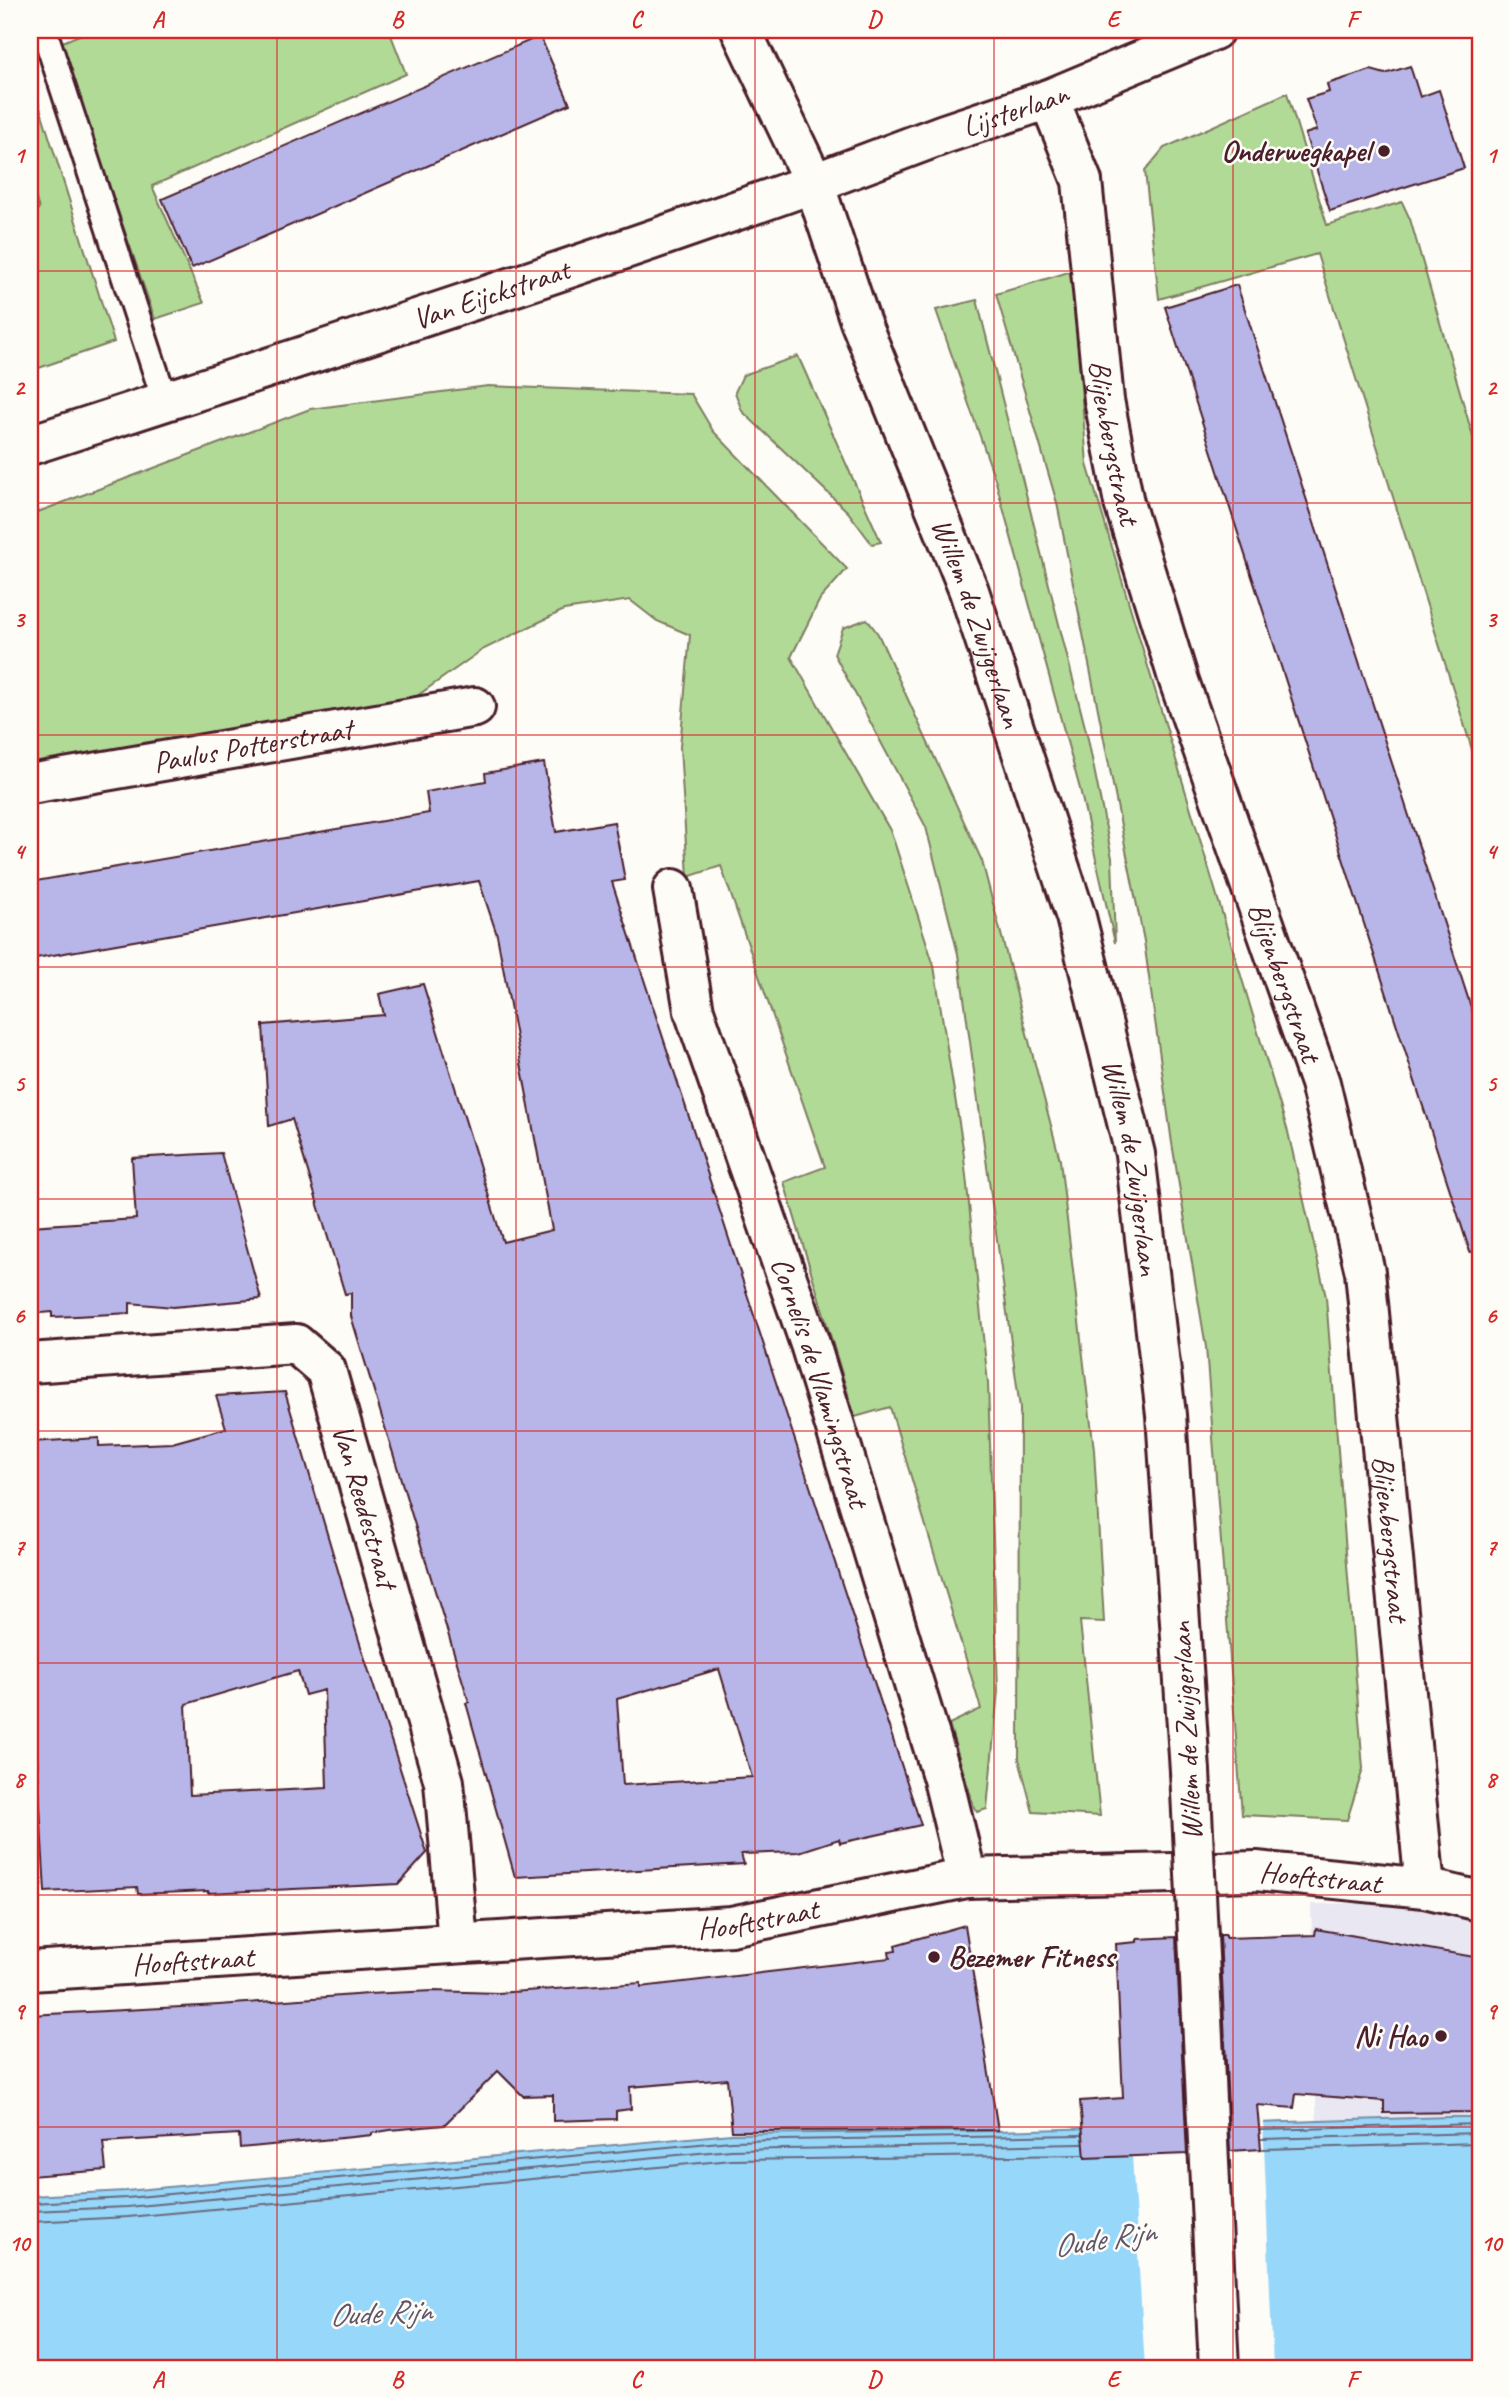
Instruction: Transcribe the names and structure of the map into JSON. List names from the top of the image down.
{
  "streets": {
    "street": [
      "Lijsterlaan",
      "Van Eijckstraat",
      "Blijenbergstraat",
      "Willem de Zwijgerlaan",
      "Paulus Potterstraat",
      "Cornelis de Vlamingstraat",
      "Van Reedestraat",
      "Hooftstraat"
    ]
  },
  "crossings": [
    ["Lijsterlaan", "Van Eijckstraat"],
    ["Lijsterlaan", "Blijenbergstraat"],
    ["Lijsterlaan", "Willem de Zwijgerlaan"],
    ["Van Eijckstraat", "Willem de Zwijgerlaan"],
    ["Blijenbergstraat", "Hooftstraat"],
    ["Cornelis de Vlamingstraat", "Hooftstraat"],
    ["Van Reedestraat", "Hooftstraat"]
  ],
  "water": ["Oude Rijn"],
  "places": ["Onderwegkapel", "Bezemer Fitness", "Ni Hao"],
  "grid": {
    "columns": [
      "A",
      "B",
      "C",
      "D",
      "E",
      "F"
    ],
    "rows": [
      "1",
      "2",
      "3",
      "4",
      "5",
      "6",
      "7",
      "8",
      "9",
      "10"
    ]
  }
}
